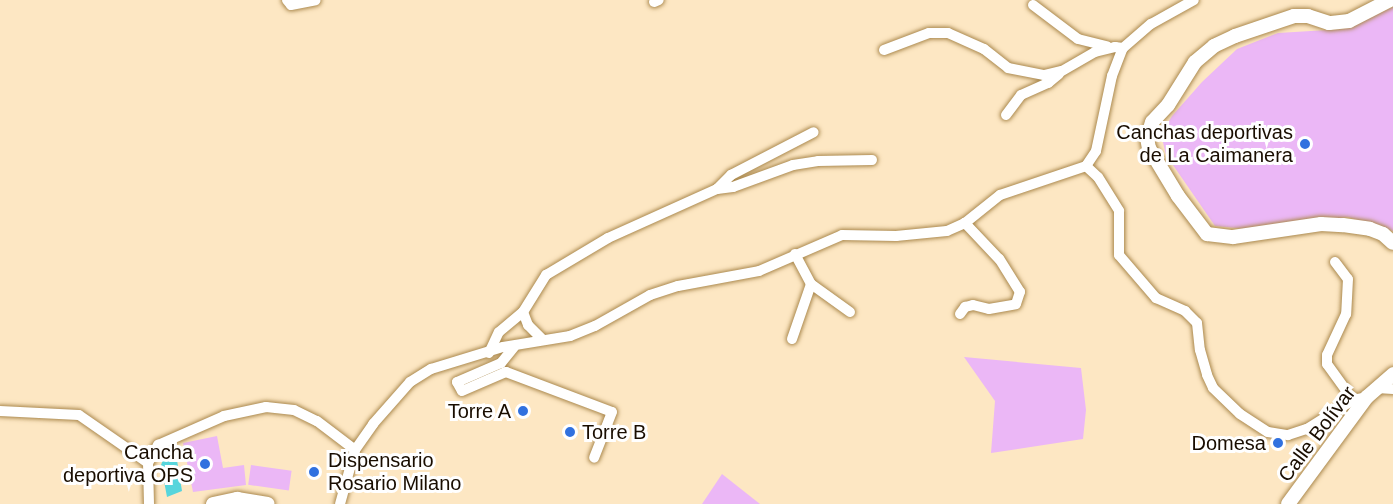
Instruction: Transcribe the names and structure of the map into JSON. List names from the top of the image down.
{
  "streets": {
    "street": ["Calle Bolívar"]
  },
  "places": [
    "Canchas deportivas de La Caimanera",
    "Torre A",
    "Torre B",
    "Domesa",
    "Cancha deportiva OPS",
    "Dispensario Rosario Milano"
  ]
}
